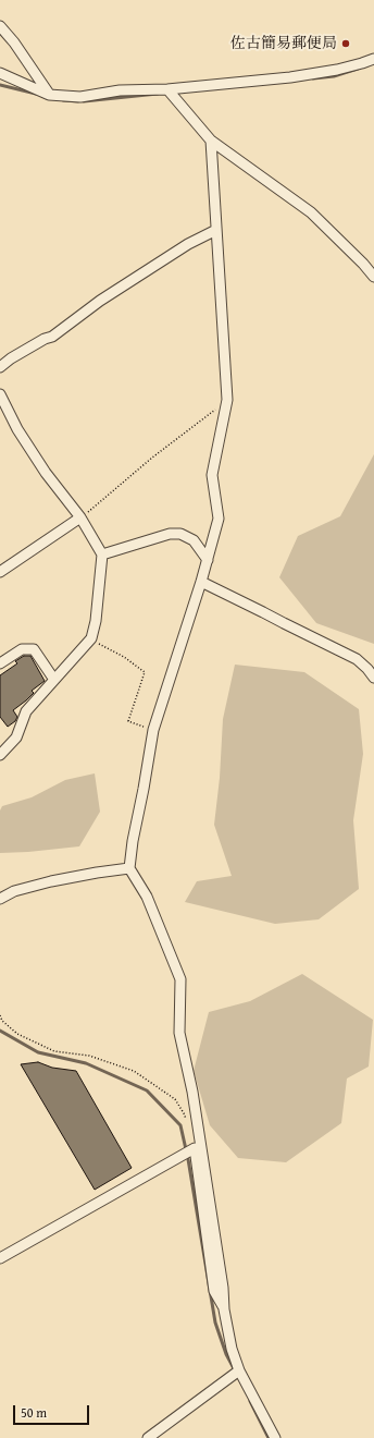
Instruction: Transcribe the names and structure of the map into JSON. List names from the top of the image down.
{
  "places": ["佐古簡易郵便局"],
  "scale_bar": "50 m"
}
